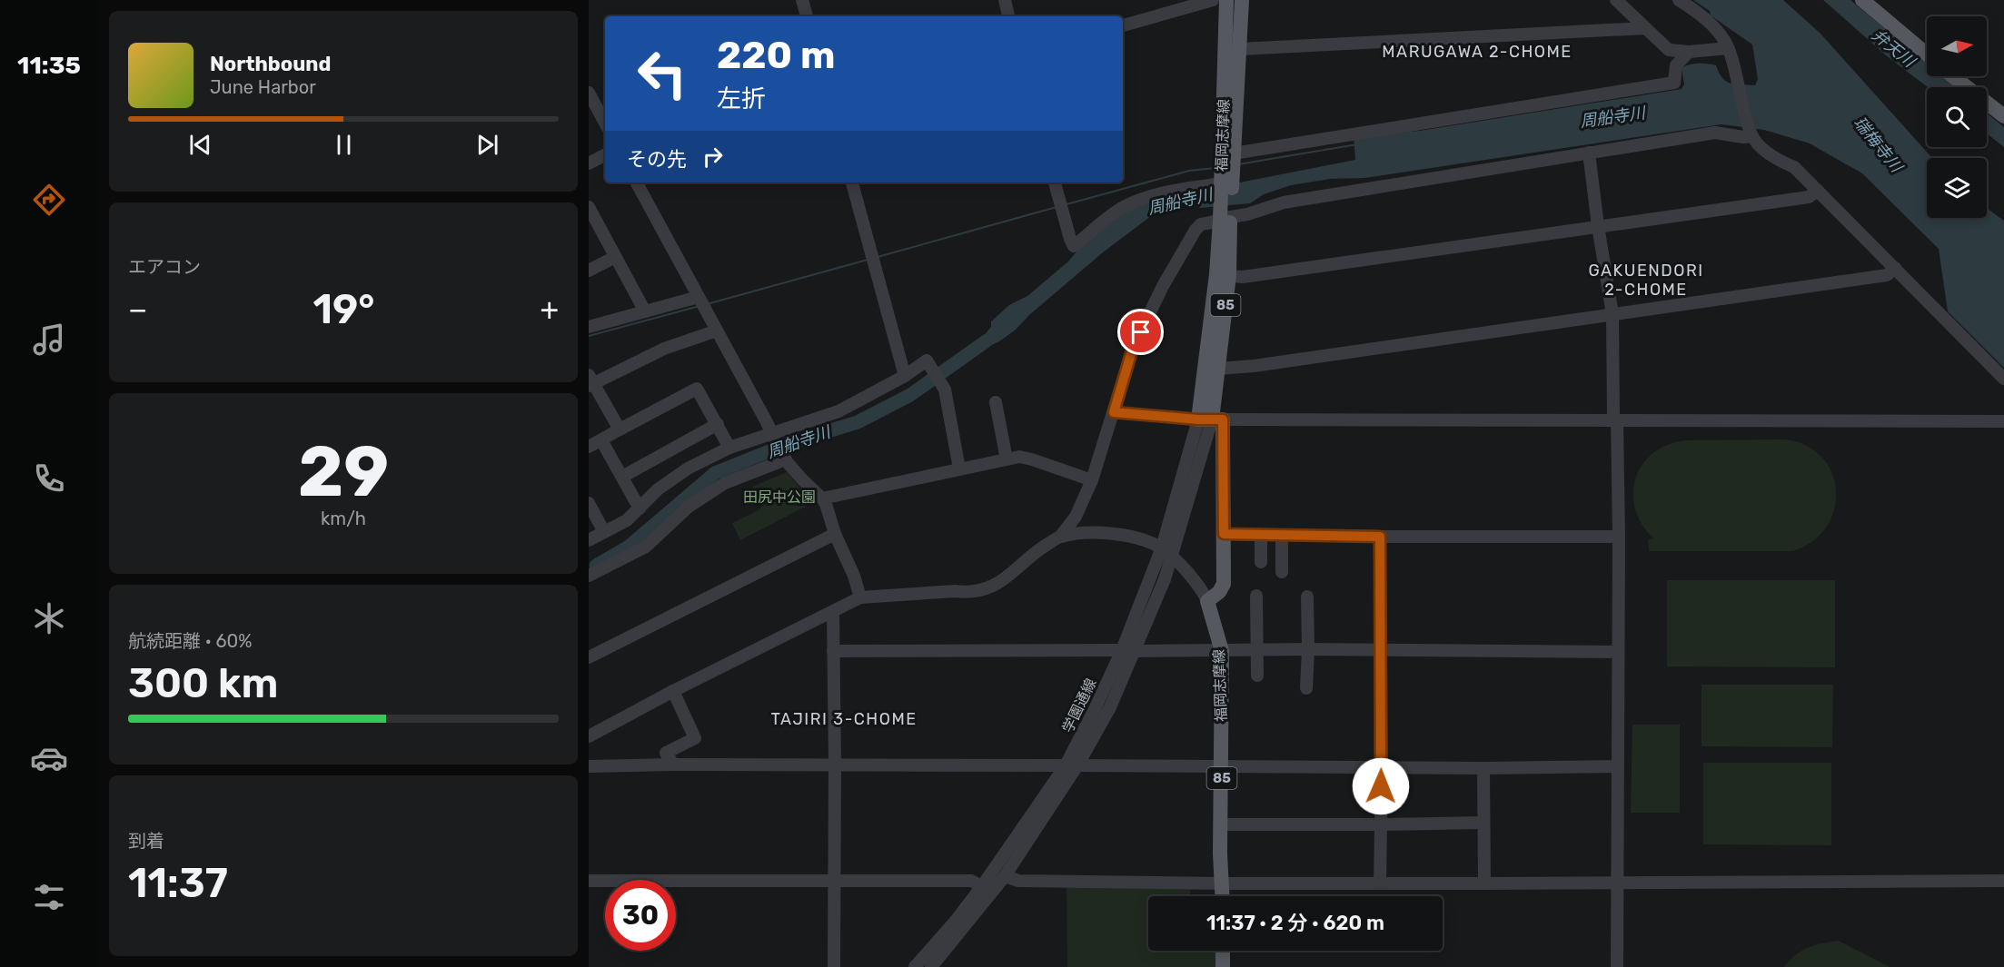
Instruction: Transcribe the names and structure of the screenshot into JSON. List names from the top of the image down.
{
  "streets": {
    "main road": ["福岡志摩線", "85"],
    "street": ["学園通線"]
  },
  "crossings": [
    ["福岡志摩線", "85"],
    ["福岡志摩線", "学園通線"]
  ],
  "districts": ["MARUGAWA 2-CHOME", "GAKUENDORI 2-CHOME", "TAJIRI 3-CHOME"],
  "water": ["弁天川", "周船寺川", "瑞梅寺川"],
  "parks": ["田尻中公園"],
  "north": "right",
  "page": {
    "tabs": "11:35",
    "turn": ["220 m", "左折"],
    "song": ["Northbound", "June Harbor"],
    "then": "その先",
    "tile": [
      "エアコン",
      ["29", "km/h"],
      ["航続距離 · 60%", "300 km"],
      ["到着", "11:37"]
    ],
    "heat": ["−", "19°", "+"],
    "limit": "30",
    "trip": "11:37 · 2 分 · 620 m"
  }
}
